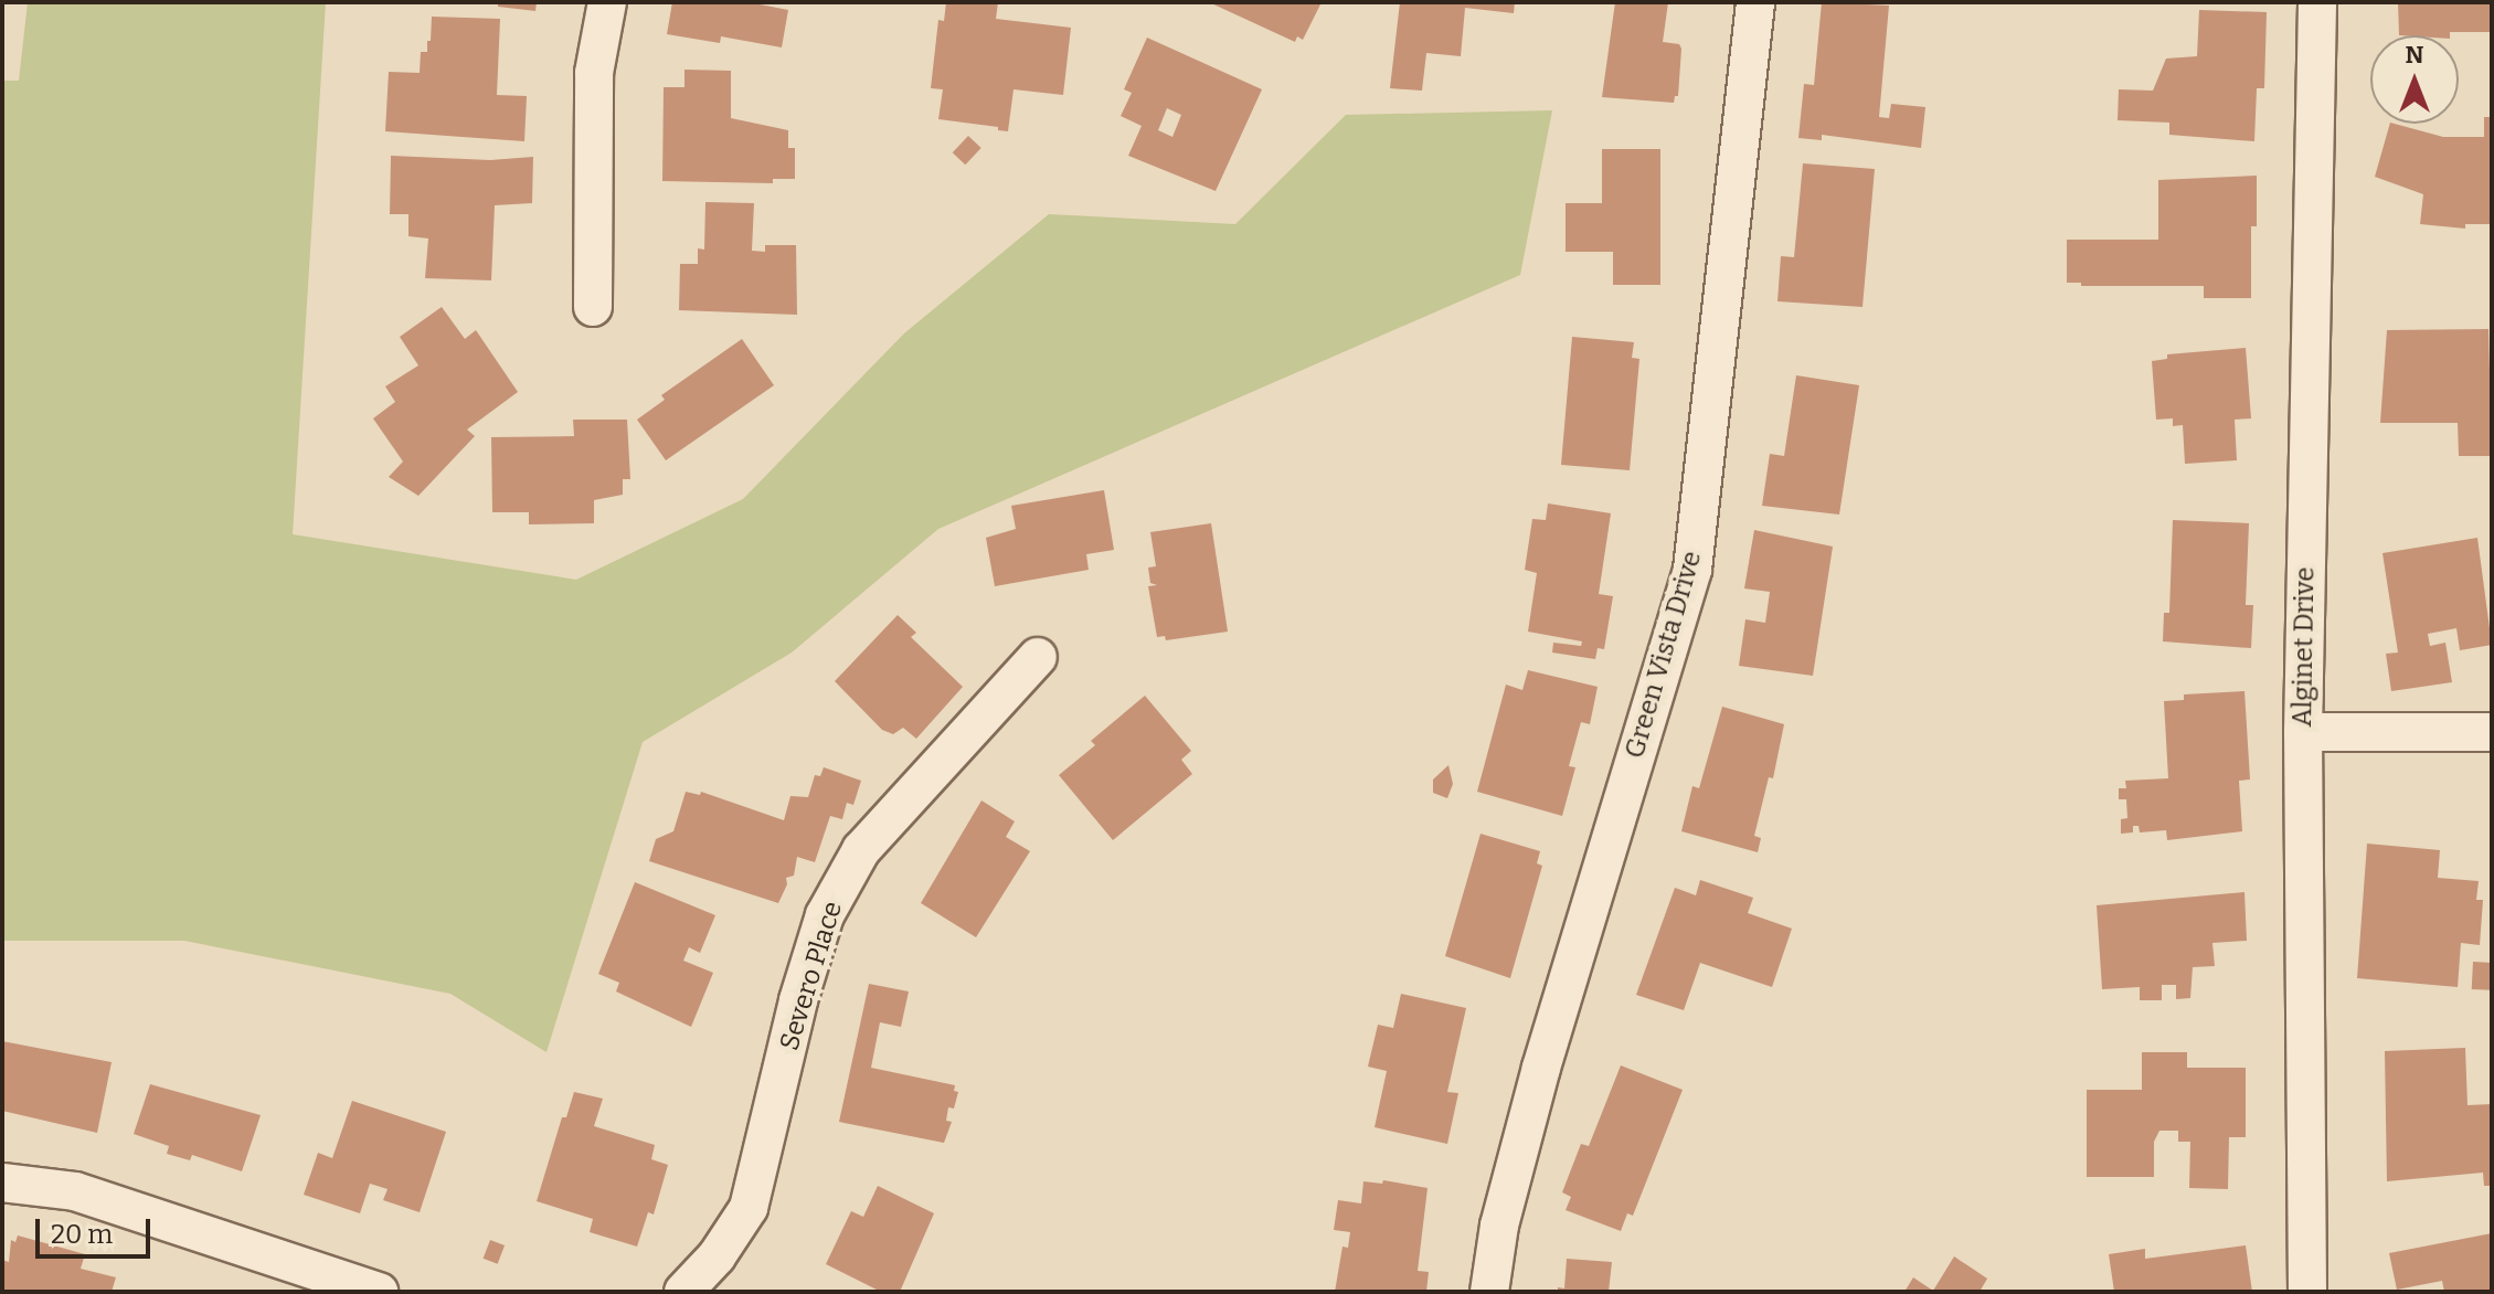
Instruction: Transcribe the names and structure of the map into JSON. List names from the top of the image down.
{
  "streets": {
    "street": ["Alginet Drive", "Green Vista Drive", "Severo Place"]
  },
  "scale_bar": "20 m",
  "north": "top"
}
